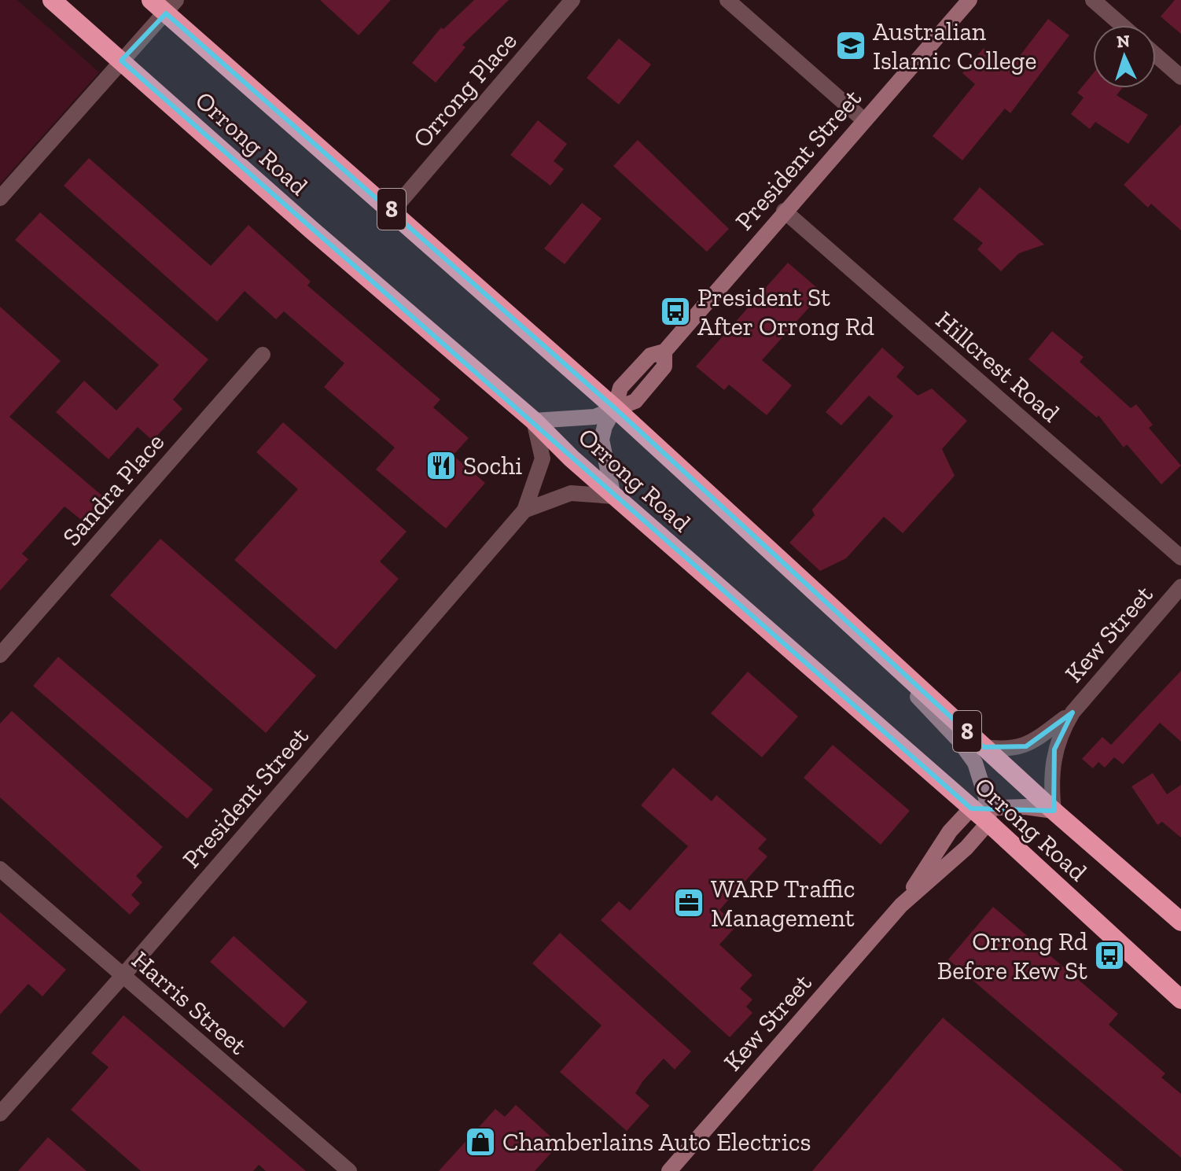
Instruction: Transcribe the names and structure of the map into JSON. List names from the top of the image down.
{
  "streets": {
    "highway": ["Orrong Road", "8"],
    "street": [
      "Orrong Place",
      "President Street",
      "Hillcrest Road",
      "Sandra Place",
      "Kew Street",
      "Harris Street"
    ]
  },
  "crossings": [
    ["Orrong Place", "Orrong Road"],
    ["Orrong Road", "President Street"],
    ["Orrong Road", "Kew Street"],
    ["President Street", "Hillcrest Road"],
    ["President Street", "Harris Street"]
  ],
  "places": {
    "school or university": ["Australian Islamic College"],
    "bus stop": ["President St After Orrong Rd", "Orrong Rd Before Kew St"],
    "restaurant": ["Sochi"],
    "office": ["WARP Traffic Management"],
    "shop": ["Chamberlains Auto Electrics"]
  },
  "north": "top"
}
